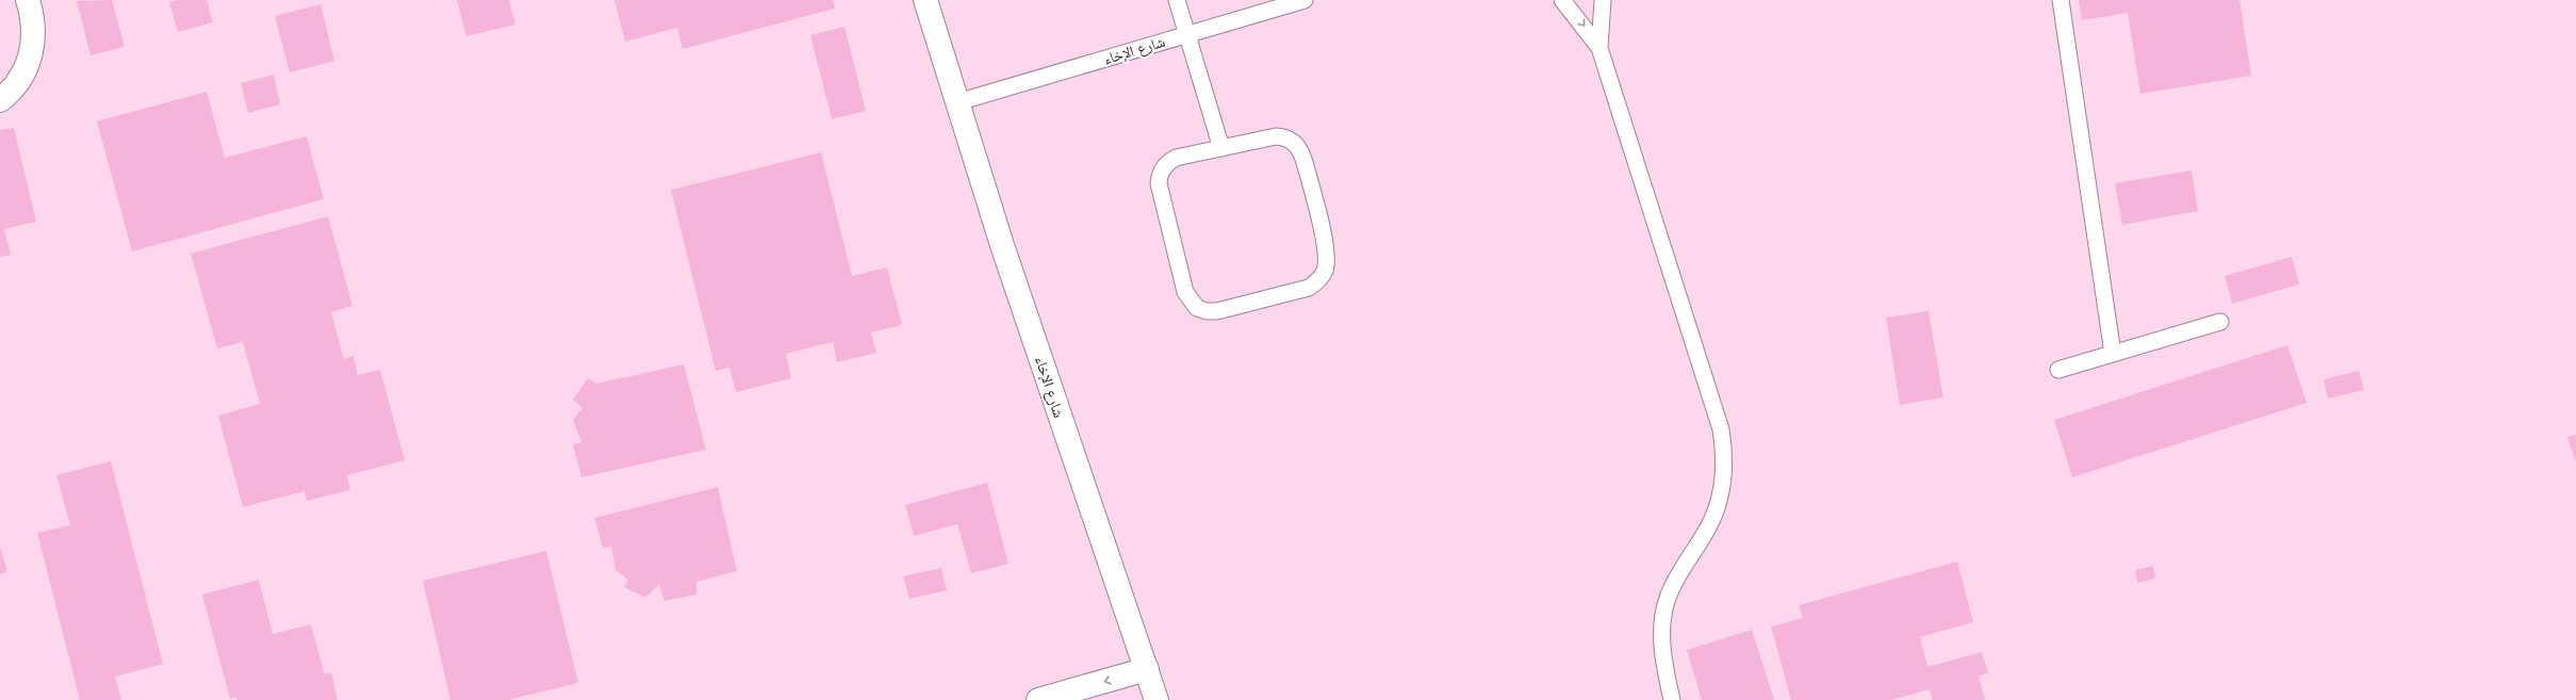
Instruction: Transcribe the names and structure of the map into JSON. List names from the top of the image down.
{
  "streets": {
    "street": ["شارع الإخاء"]
  }
}
